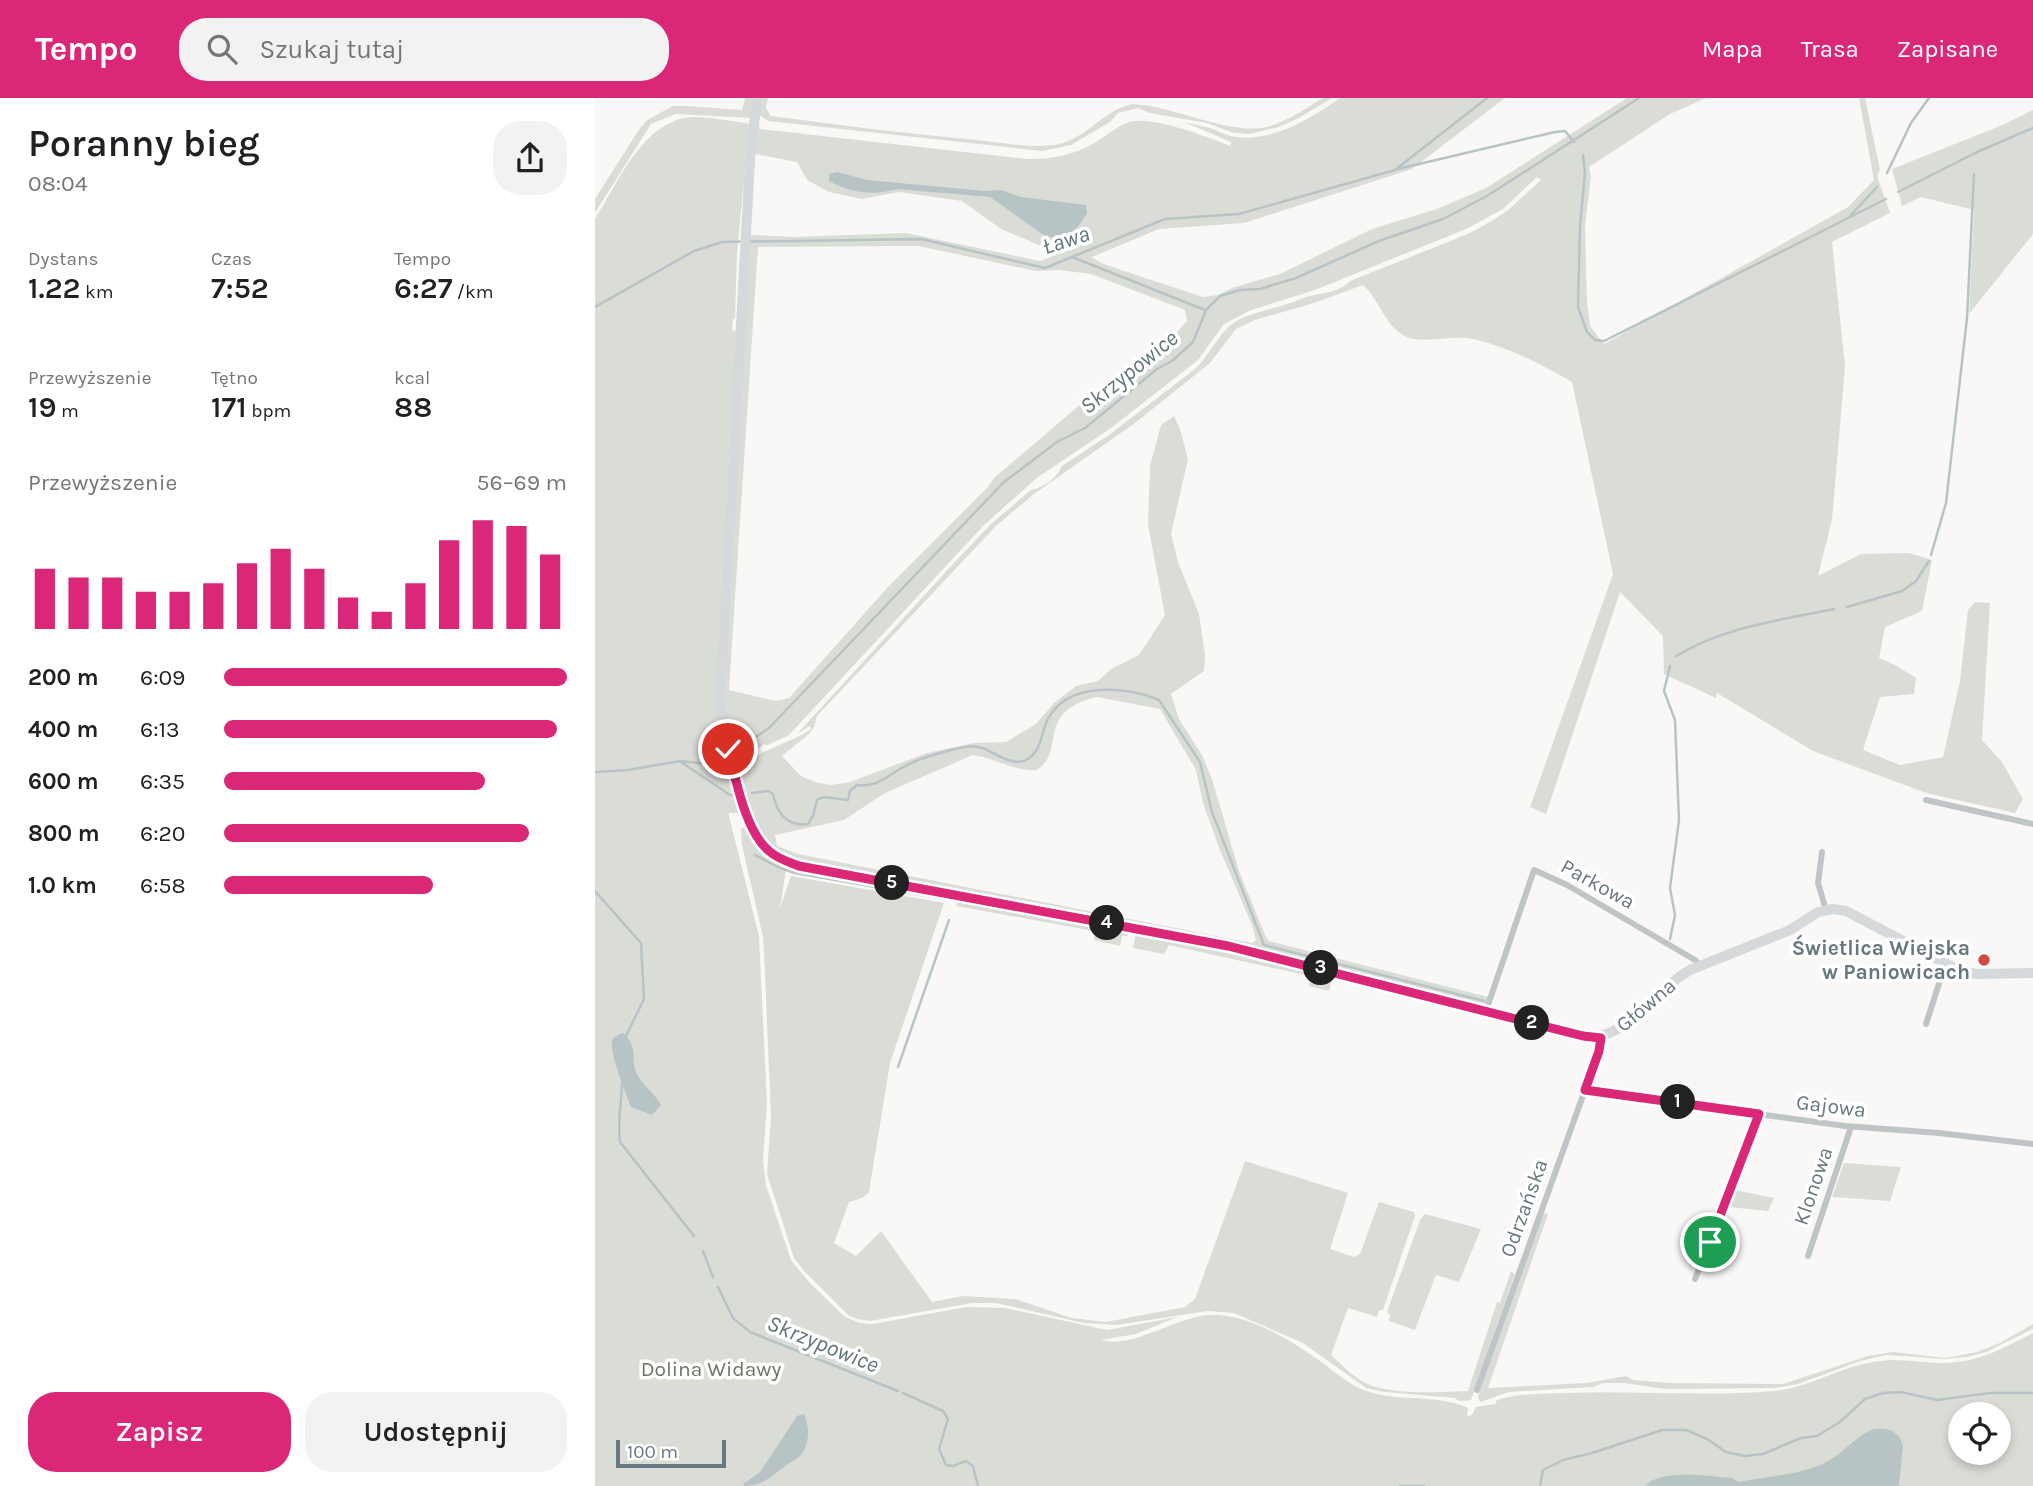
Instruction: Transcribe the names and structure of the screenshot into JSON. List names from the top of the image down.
{
  "streets": {
    "street": [
      "Parkowa",
      "Główna",
      "Gajowa",
      "Klonowa",
      "Odrzańska"
    ]
  },
  "crossings": [
    ["Parkowa", "Główna"],
    ["Główna", "Odrzańska"],
    ["Gajowa", "Klonowa"],
    ["Gajowa", "Odrzańska"]
  ],
  "water": ["Ława", "Skrzypowice"],
  "parks": ["Dolina Widawy"],
  "places": ["Świetlica Wiejska w Paniowicach"],
  "scale_bar": "100 m",
  "page": {
    "header": "Tempo",
    "search": "Szukaj tutaj",
    "nav": ["Mapa", "Trasa", "Zapisane"],
    "heading": ["Poranny bieg", "08:04"],
    "stats": [
      ["Dystans", "1.22 km"],
      ["Czas", "7:52"],
      ["Tempo", "6:27 /km"],
      ["Przewyższenie", "19 m"],
      ["Tętno", "171 bpm"],
      ["kcal", "88"]
    ],
    "chart": ["Przewyższenie", "56–69 m"],
    "list": [
      {
        "name": "200 m",
        "note": "6:09"
      },
      {
        "name": "400 m",
        "note": "6:13"
      },
      {
        "name": "600 m",
        "note": "6:35"
      },
      {
        "name": "800 m",
        "note": "6:20"
      },
      {
        "name": "1.0 km",
        "note": "6:58"
      }
    ],
    "pins": [
      "5",
      "4",
      "3",
      "2",
      "1"
    ],
    "buttons": ["Zapisz", "Udostępnij"],
    "scale": "100 m"
  }
}
